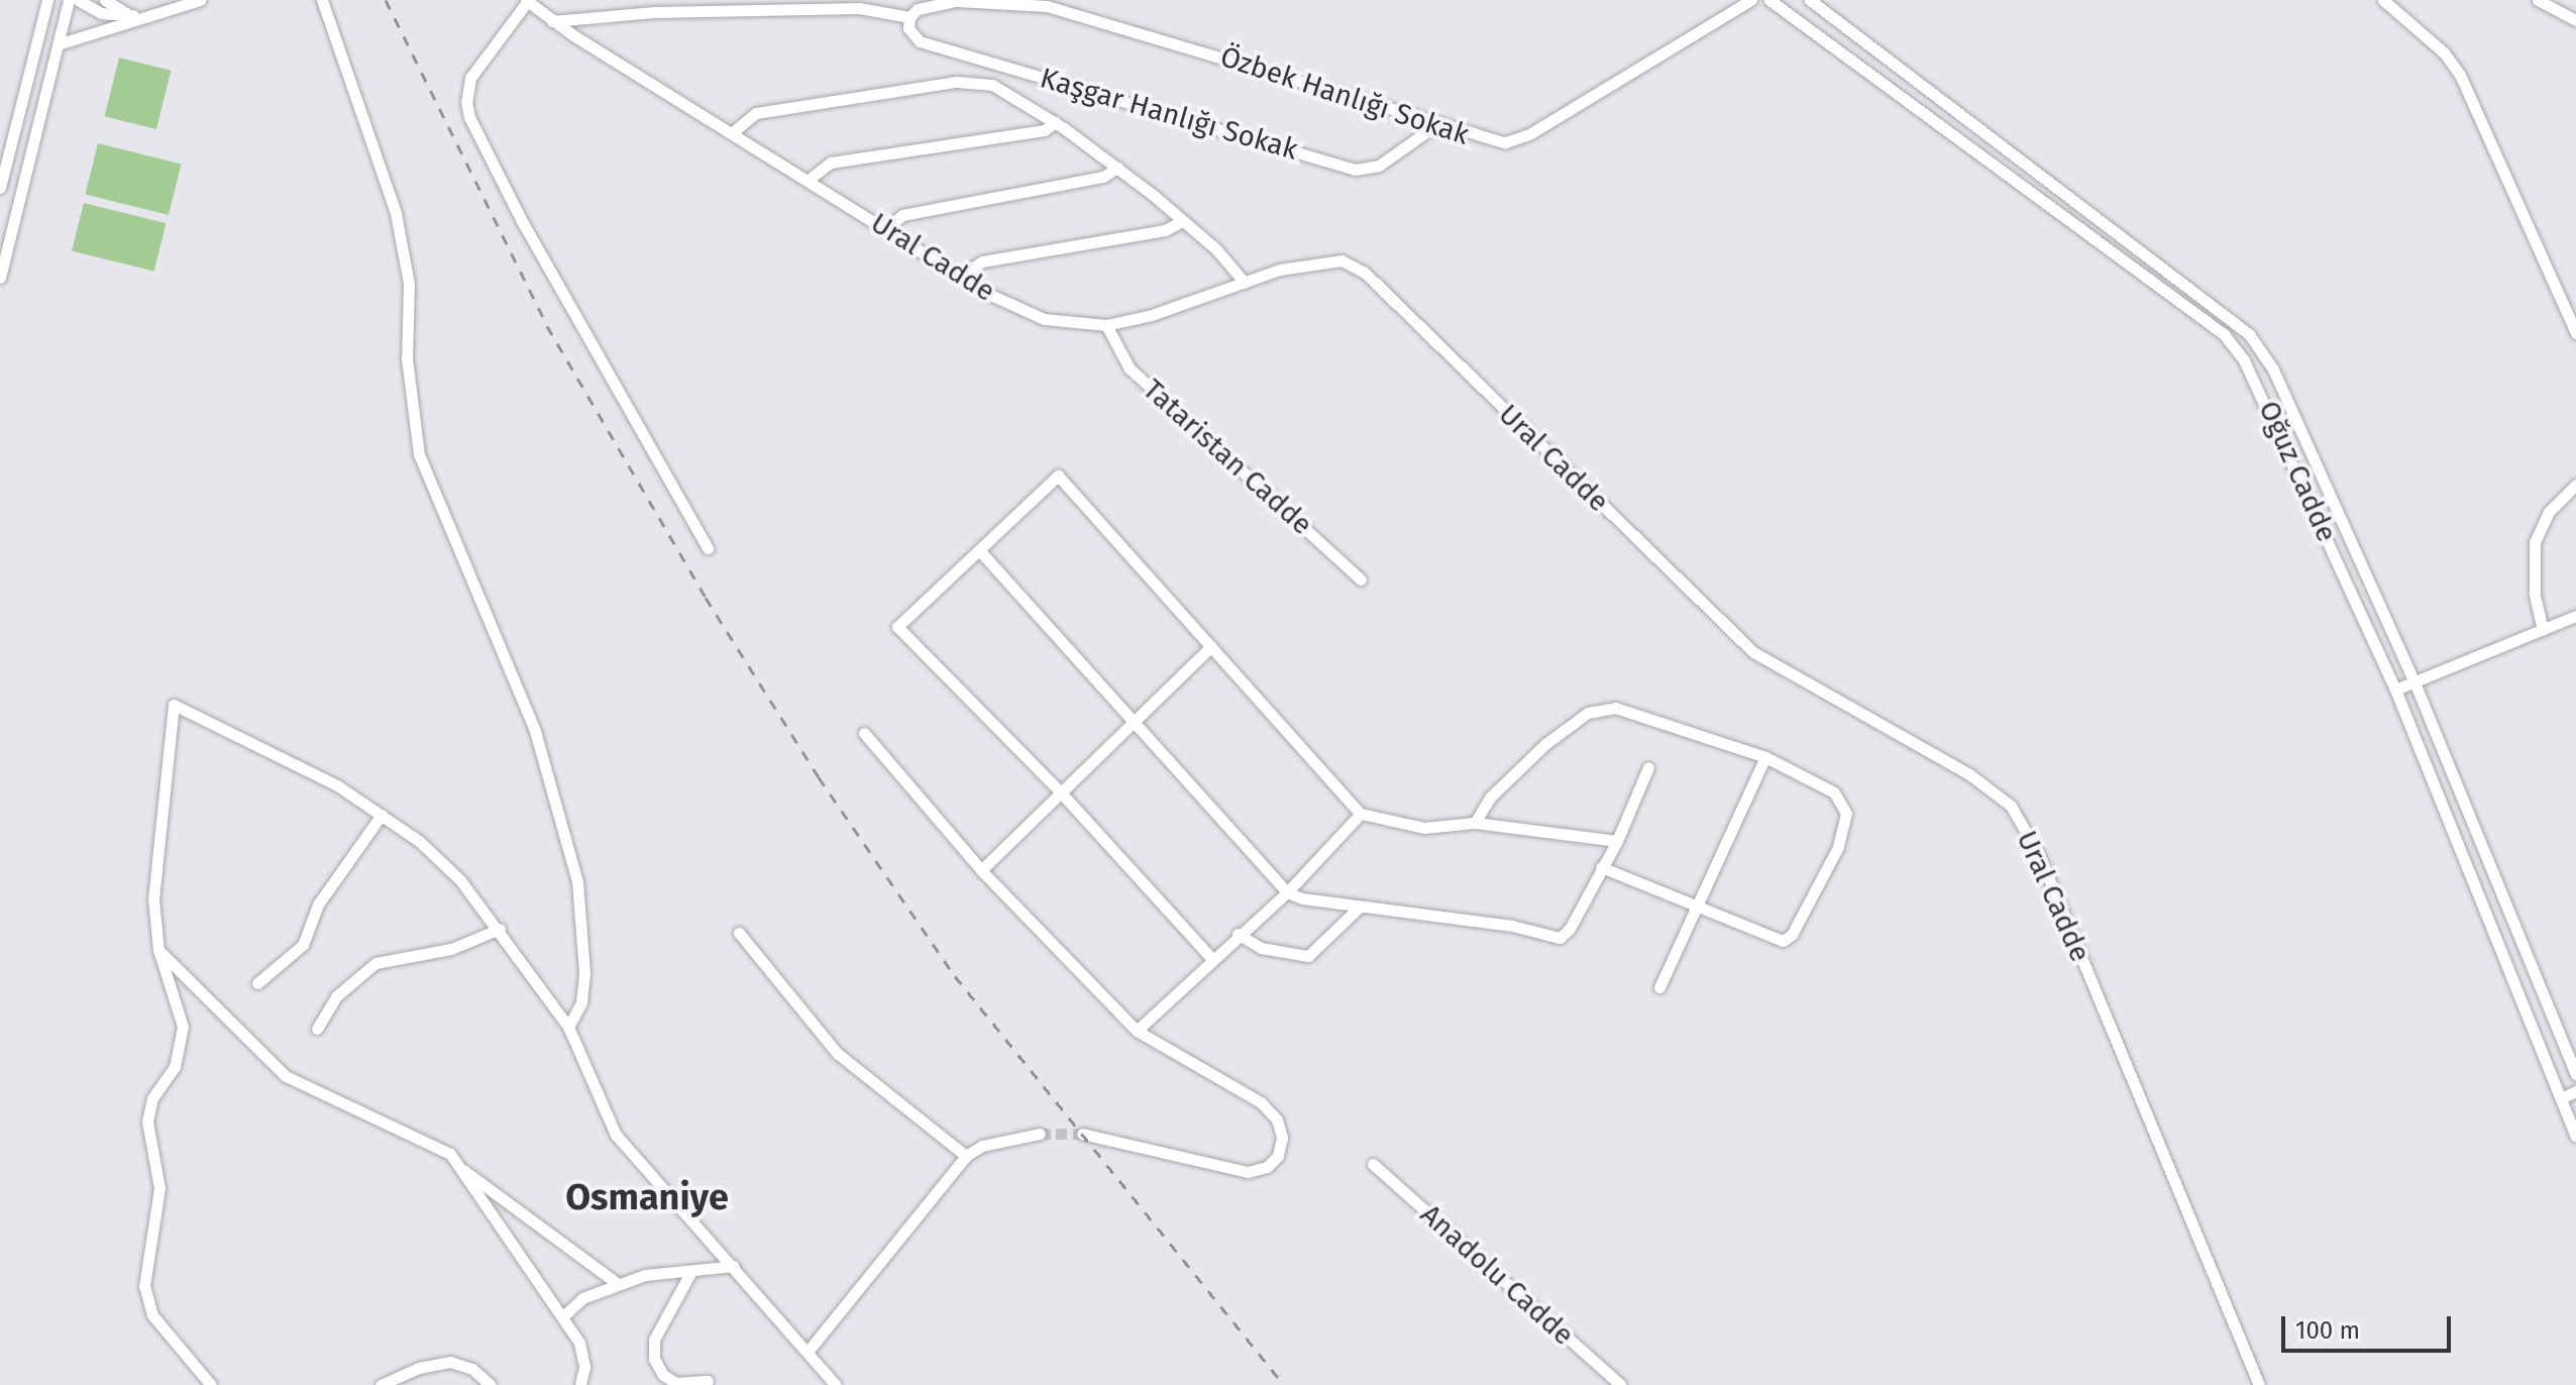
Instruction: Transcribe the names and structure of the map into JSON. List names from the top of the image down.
{
  "streets": {
    "street": [
      "Özbek Hanlığı Sokak",
      "Kaşgar Hanlığı Sokak",
      "Ural Cadde",
      "Tataristan Cadde",
      "Oğuz Cadde",
      "Anadolu Cadde"
    ]
  },
  "crossings": [
    ["Özbek Hanlığı Sokak", "Kaşgar Hanlığı Sokak"],
    ["Ural Cadde", "Tataristan Cadde"]
  ],
  "districts": ["Osmaniye"],
  "scale_bar": "100 m"
}
